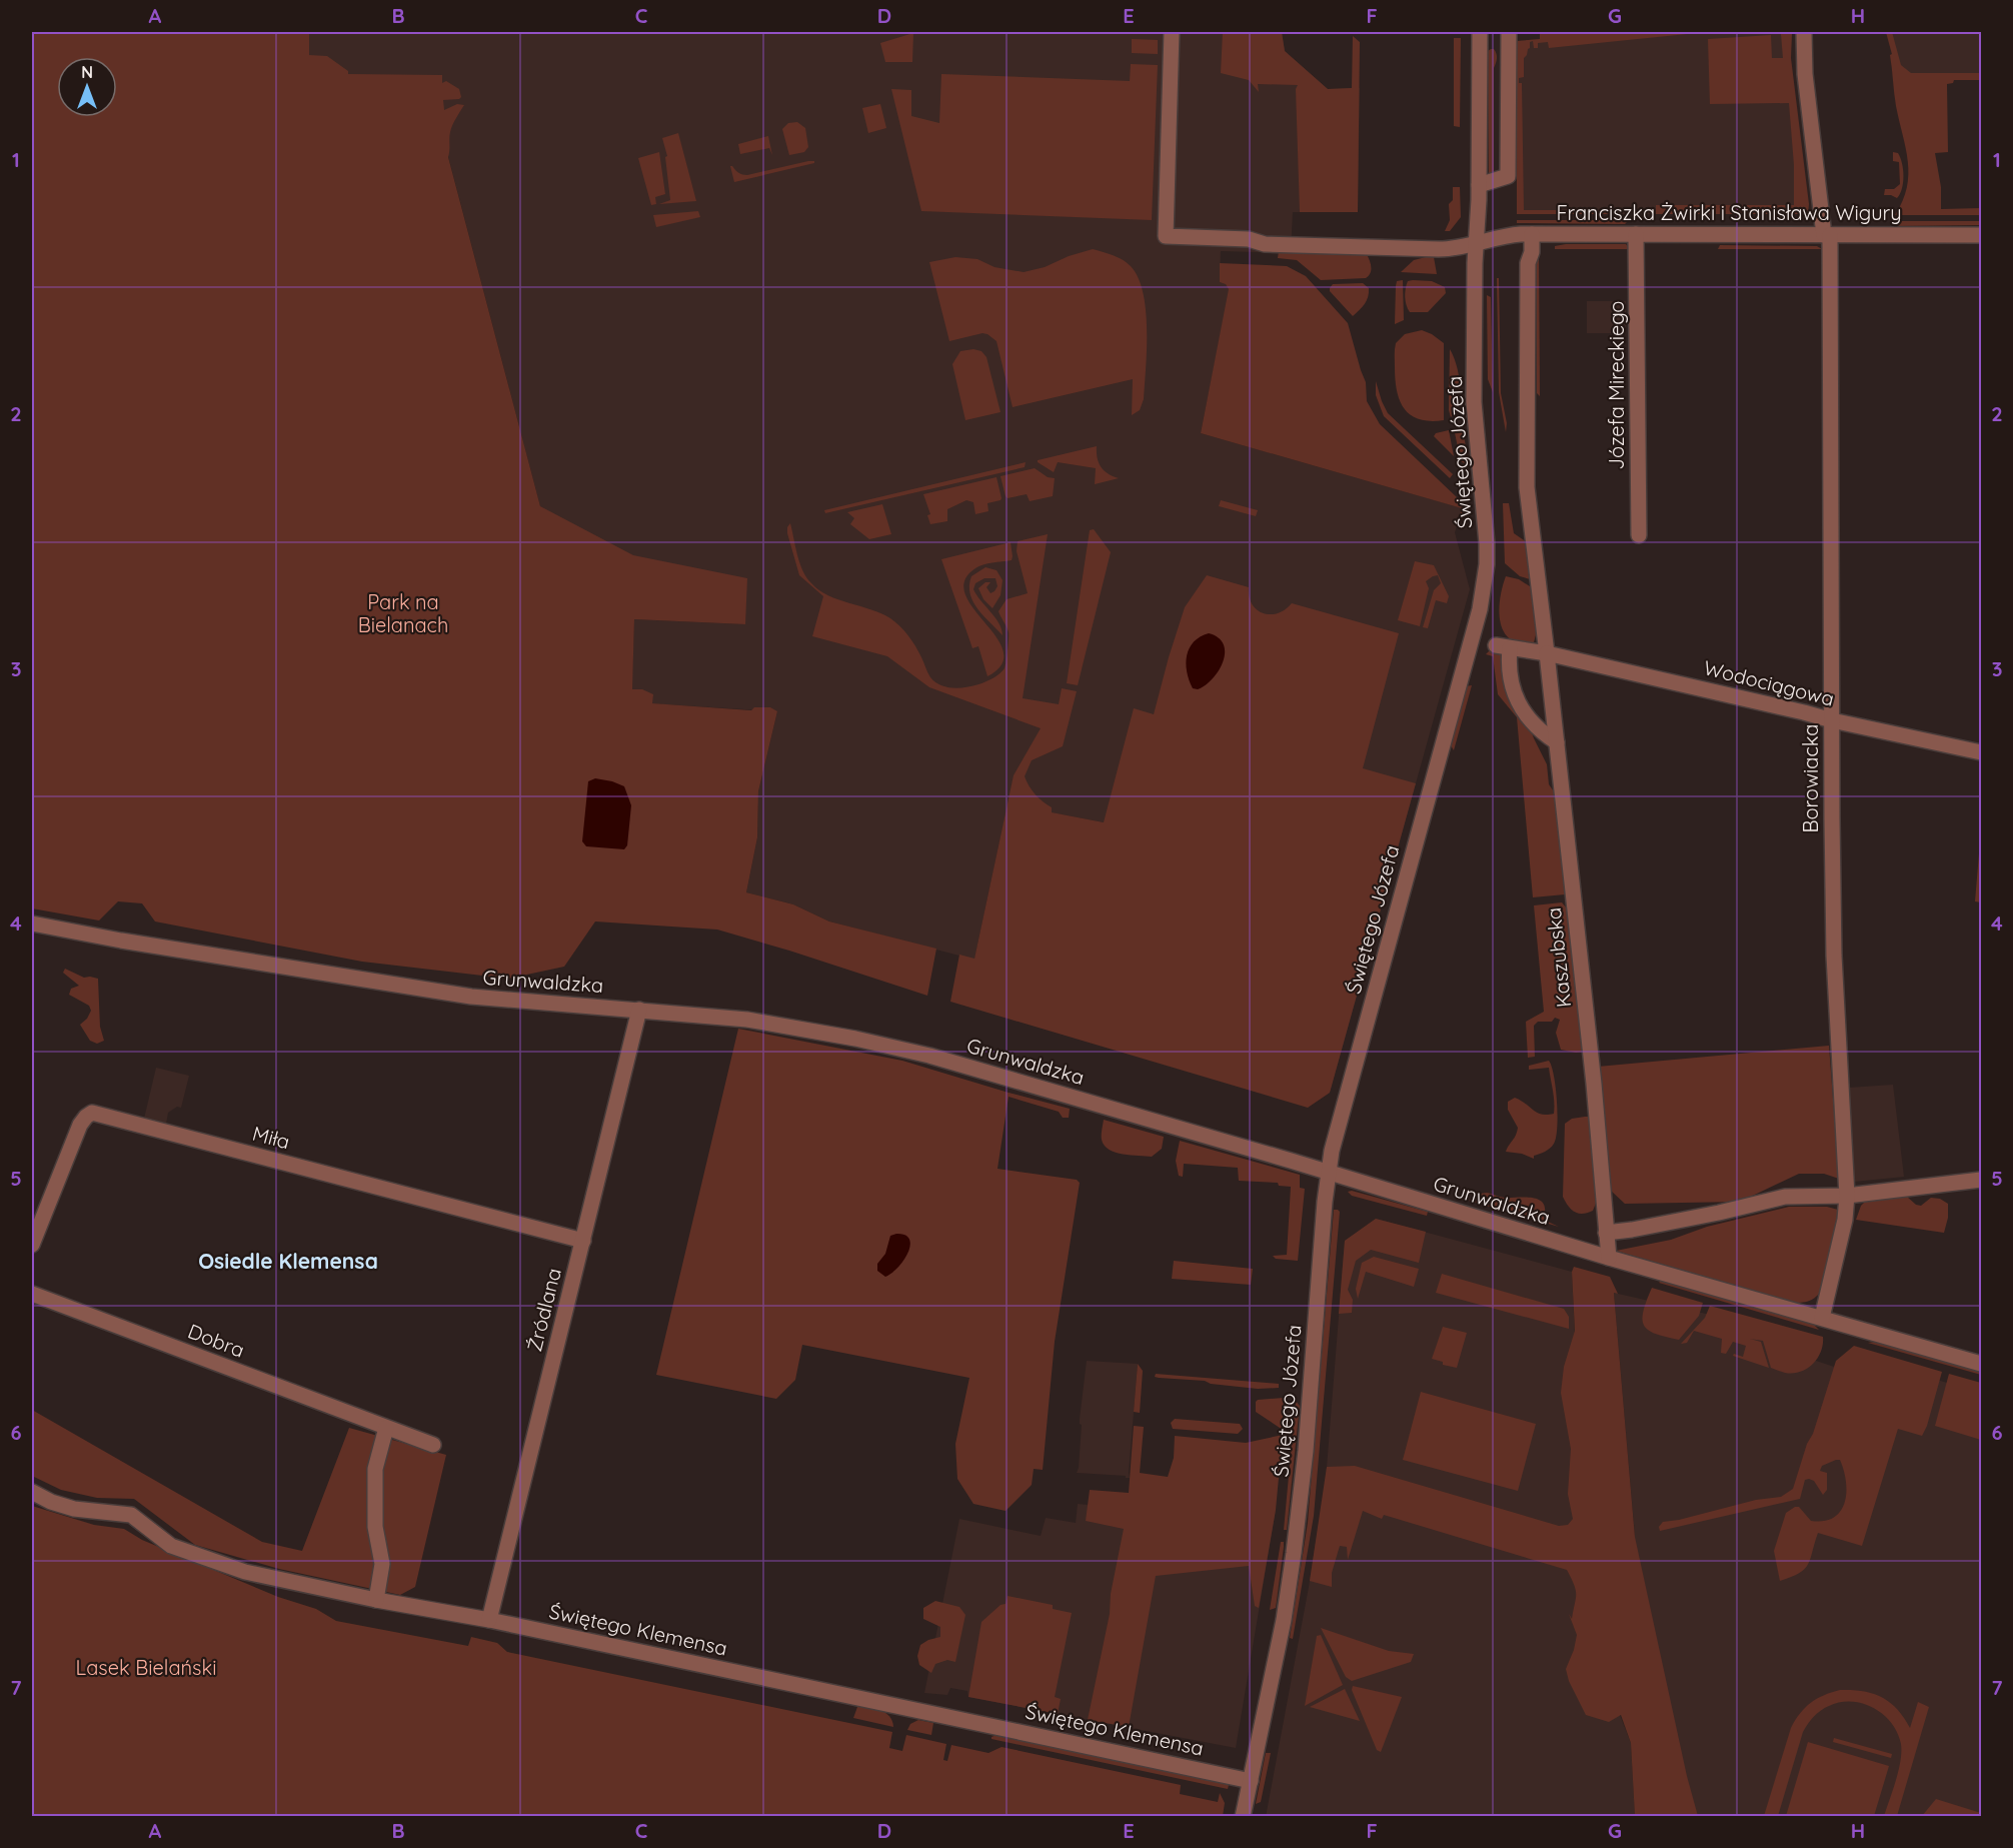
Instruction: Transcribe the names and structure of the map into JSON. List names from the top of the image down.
{
  "streets": {
    "street": [
      "Franciszka Żwirki i Stanisława Wigury",
      "Józefa Mireckiego",
      "Świętego Józefa",
      "Wodociągowa",
      "Borowiacka",
      "Kaszubska",
      "Grunwaldzka",
      "Miła",
      "Źródlana",
      "Dobra",
      "Świętego Klemensa"
    ]
  },
  "crossings": [
    ["Franciszka Żwirki i Stanisława Wigury", "Józefa Mireckiego"],
    ["Franciszka Żwirki i Stanisława Wigury", "Świętego Józefa"],
    ["Franciszka Żwirki i Stanisława Wigury", "Borowiacka"],
    ["Franciszka Żwirki i Stanisława Wigury", "Kaszubska"],
    ["Świętego Józefa", "Grunwaldzka"],
    ["Świętego Józefa", "Świętego Klemensa"],
    ["Wodociągowa", "Borowiacka"],
    ["Wodociągowa", "Kaszubska"],
    ["Borowiacka", "Grunwaldzka"],
    ["Kaszubska", "Grunwaldzka"],
    ["Grunwaldzka", "Źródlana"],
    ["Miła", "Źródlana"],
    ["Źródlana", "Świętego Klemensa"]
  ],
  "districts": ["Osiedle Klemensa"],
  "parks": ["Park na Bielanach", "Lasek Bielański"],
  "north": "top",
  "grid": {
    "columns": [
      "A",
      "B",
      "C",
      "D",
      "E",
      "F",
      "G",
      "H"
    ],
    "rows": [
      "1",
      "2",
      "3",
      "4",
      "5",
      "6",
      "7"
    ]
  }
}
